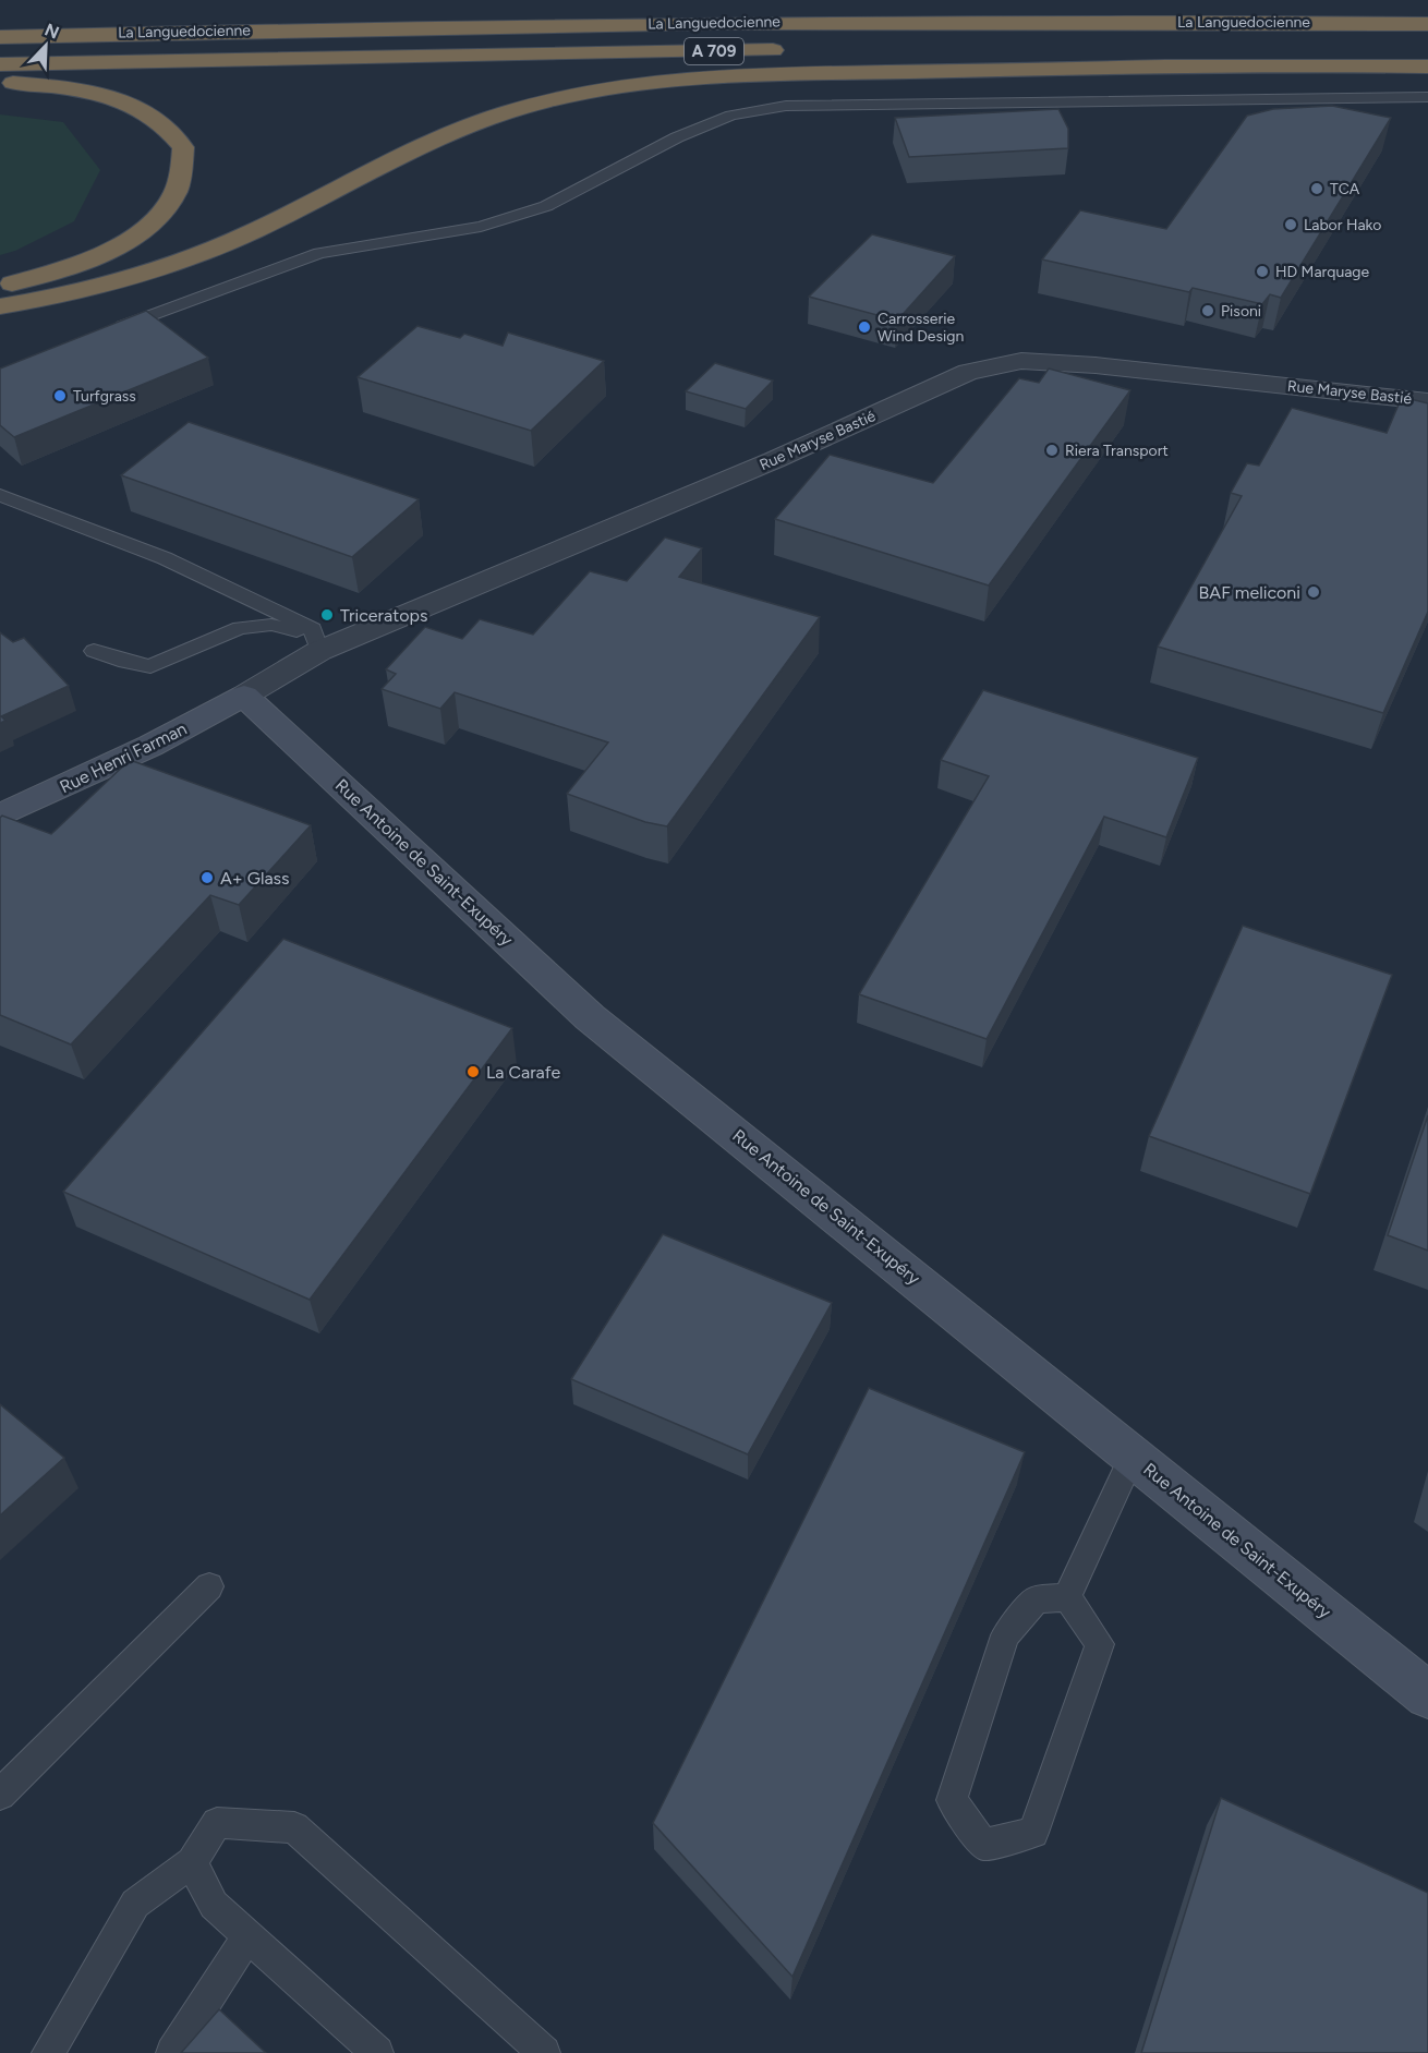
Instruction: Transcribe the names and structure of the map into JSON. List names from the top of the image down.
{
  "streets": {
    "highway": ["La Languedocienne", "A 709"],
    "street": ["Rue Maryse Bastié", "Rue Henri Farman", "Rue Antoine de Saint-Exupéry"]
  },
  "crossings": [
    ["Rue Maryse Bastié", "Rue Henri Farman"],
    ["Rue Maryse Bastié", "Rue Antoine de Saint-Exupéry"],
    ["Rue Henri Farman", "Rue Antoine de Saint-Exupéry"]
  ],
  "places": [
    "TCA",
    "Labor Hako",
    "HD Marquage",
    "Pisoni",
    "Carrosserie Wind Design",
    "Turfgrass",
    "Riera Transport",
    "BAF meliconi",
    "Triceratops",
    "A+ Glass",
    "La Carafe"
  ],
  "north": "top right"
}
